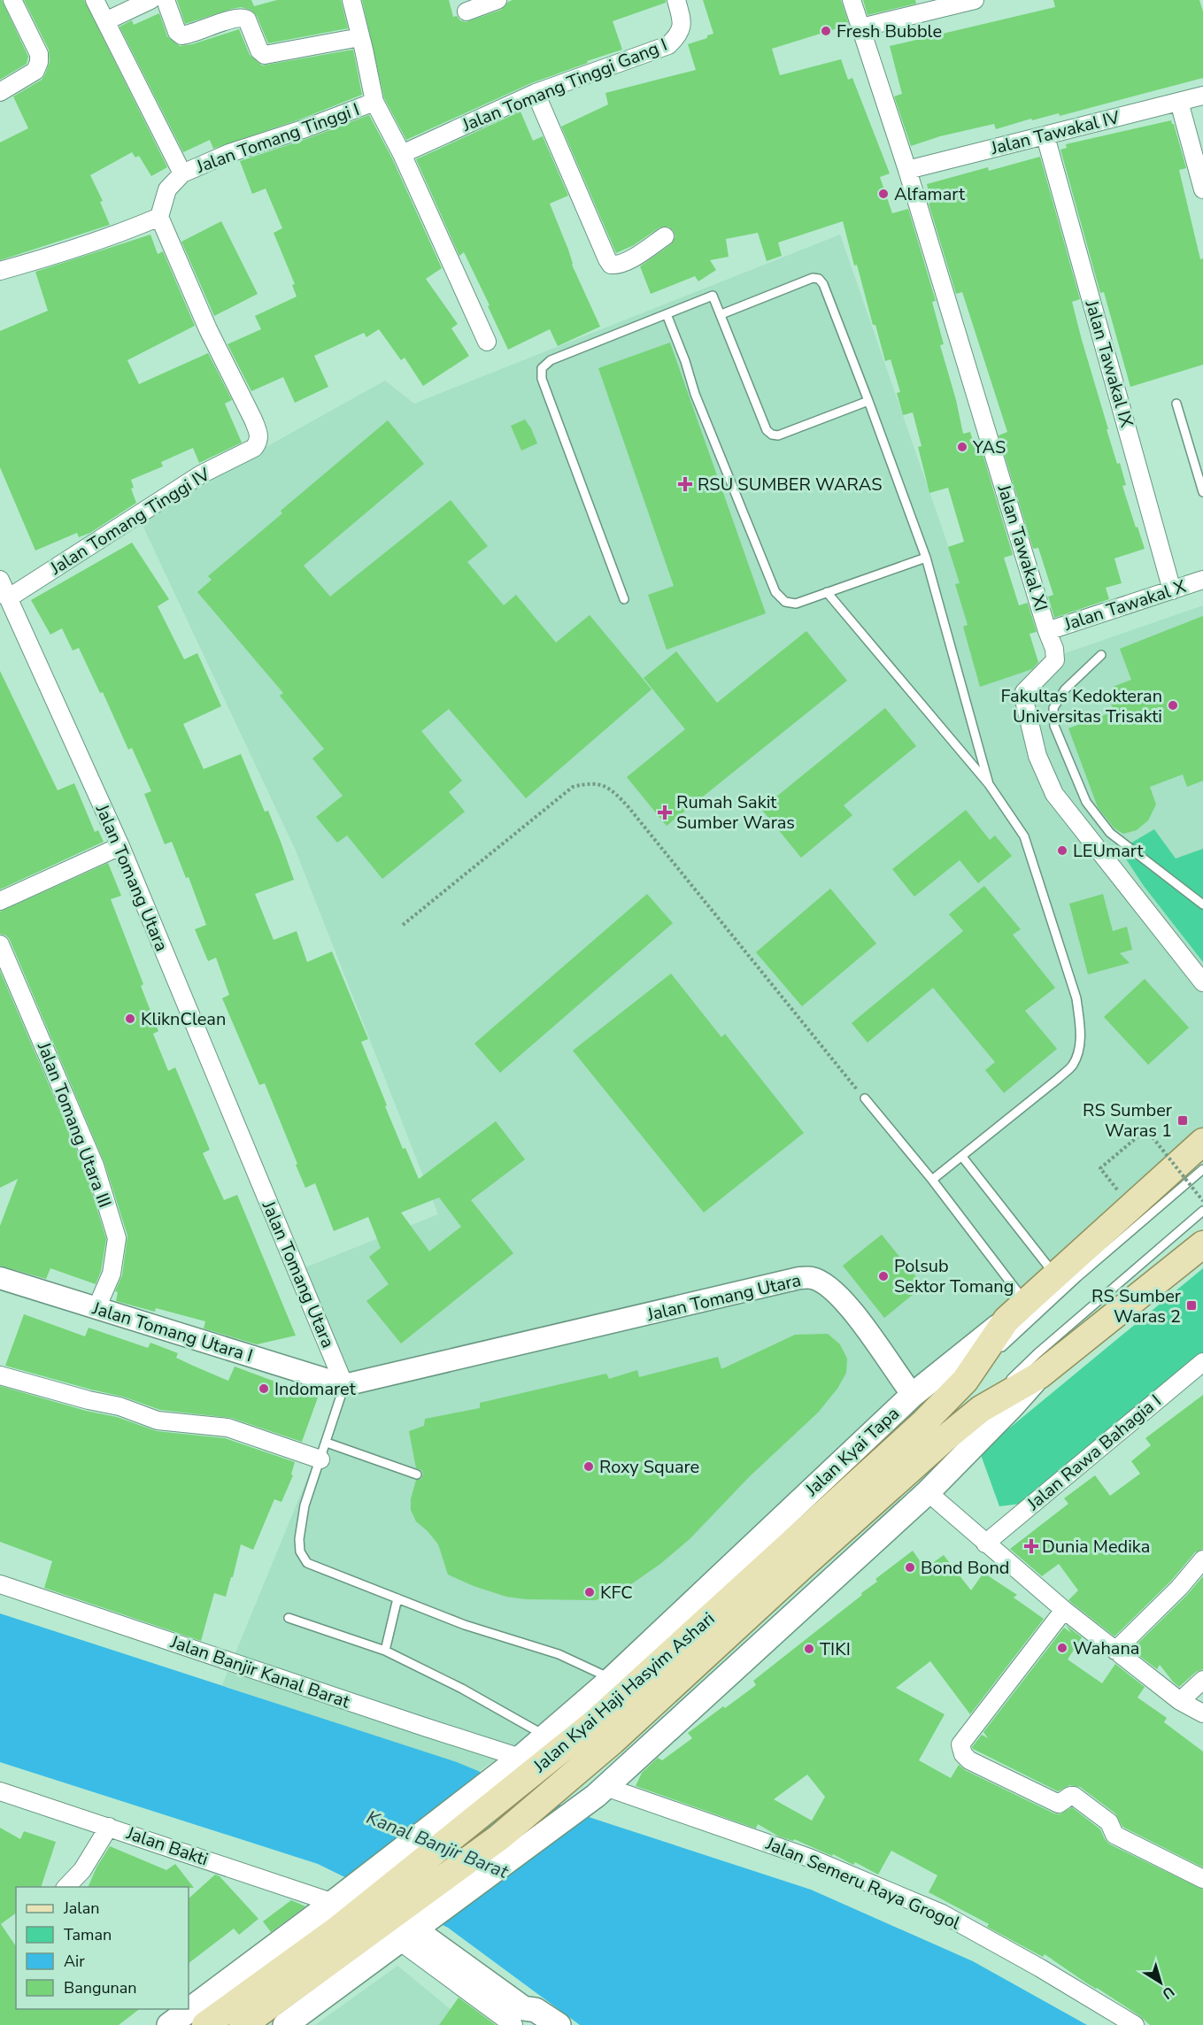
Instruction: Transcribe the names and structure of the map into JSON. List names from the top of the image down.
{
  "streets": {
    "main road": ["Jalan Kyai Tapa", "Jalan Kyai Haji Hasyim Ashari"],
    "street": [
      "Jalan Tomang Tinggi Gang I",
      "Jalan Tawakal IV",
      "Jalan Tomang Tinggi I",
      "Jalan Tawakal IX",
      "Jalan Tomang Tinggi IV",
      "Jalan Tawakal XI",
      "Jalan Tawakal X",
      "Jalan Tomang Utara",
      "Jalan Tomang Utara III",
      "Jalan Tomang Utara I",
      "Jalan Rawa Bahagia I",
      "Jalan Banjir Kanal Barat",
      "Jalan Bakti",
      "Jalan Semeru Raya Grogol"
    ]
  },
  "crossings": [
    ["Jalan Tomang Tinggi Gang I", "Jalan Tomang Tinggi I"],
    ["Jalan Tawakal IV", "Jalan Tawakal IX"],
    ["Jalan Tawakal IV", "Jalan Tawakal XI"],
    ["Jalan Tomang Tinggi I", "Jalan Tomang Tinggi IV"],
    ["Jalan Tawakal IX", "Jalan Tawakal X"],
    ["Jalan Tomang Tinggi IV", "Jalan Tomang Utara"],
    ["Jalan Tawakal XI", "Jalan Tawakal X"],
    ["Jalan Tomang Utara", "Jalan Tomang Utara I"],
    ["Jalan Tomang Utara", "Jalan Kyai Tapa"],
    ["Jalan Tomang Utara III", "Jalan Tomang Utara I"],
    ["Jalan Kyai Tapa", "Jalan Banjir Kanal Barat"],
    ["Jalan Kyai Tapa", "Jalan Kyai Haji Hasyim Ashari"],
    ["Jalan Banjir Kanal Barat", "Jalan Kyai Haji Hasyim Ashari"],
    ["Jalan Kyai Haji Hasyim Ashari", "Jalan Bakti"]
  ],
  "water": ["Kanal Banjir Barat"],
  "places": {
    "other": [
      "Fresh Bubble",
      "Alfamart",
      "YAS",
      "Fakultas Kedokteran Universitas Trisakti",
      "LEUmart",
      "KliknClean",
      "Polsub Sektor Tomang",
      "Indomaret",
      "Roxy Square",
      "Bond Bond",
      "KFC",
      "Wahana",
      "TIKI"
    ],
    "health": ["RSU SUMBER WARAS", "Rumah Sakit Sumber Waras", "Dunia Medika"],
    "transit": ["RS Sumber Waras 1", "RS Sumber Waras 2"]
  },
  "legend": [
    "Jalan",
    "Taman",
    "Air",
    "Bangunan"
  ],
  "north": "bottom right"
}
